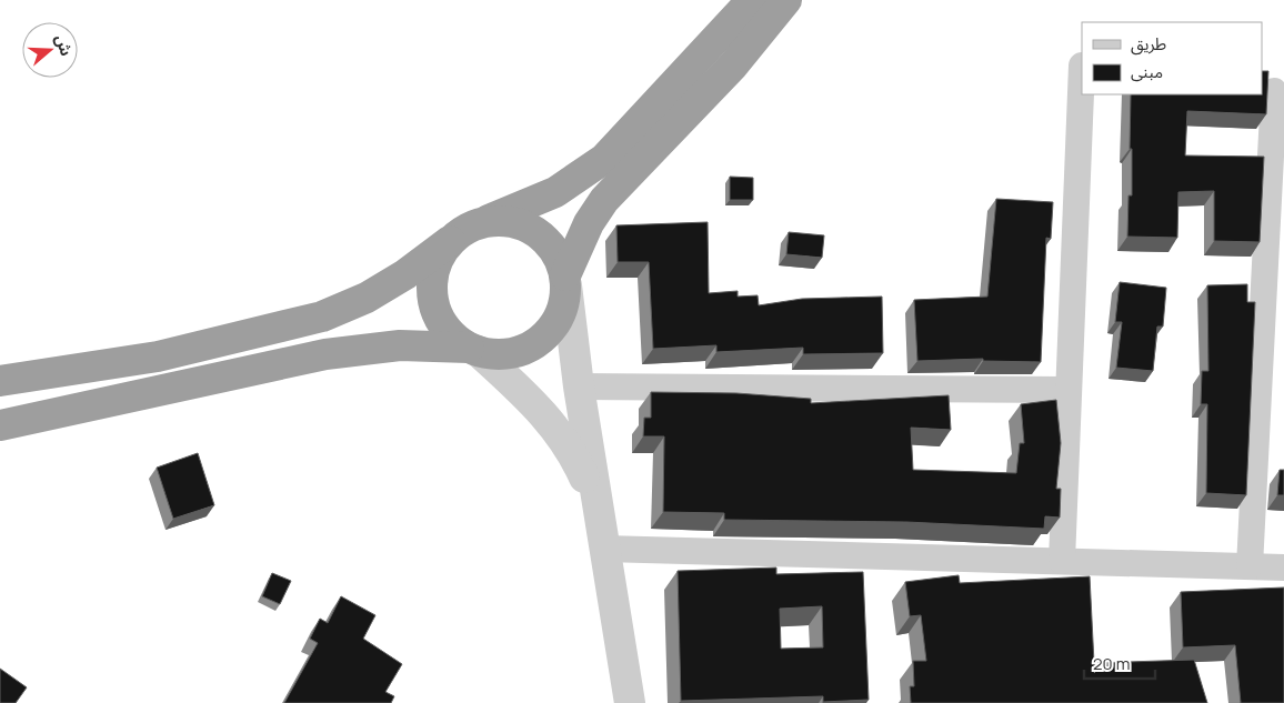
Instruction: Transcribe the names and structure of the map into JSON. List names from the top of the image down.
{
  "legend": ["طريق", "مبنى"],
  "scale_bar": "20 m",
  "north": "right"
}
